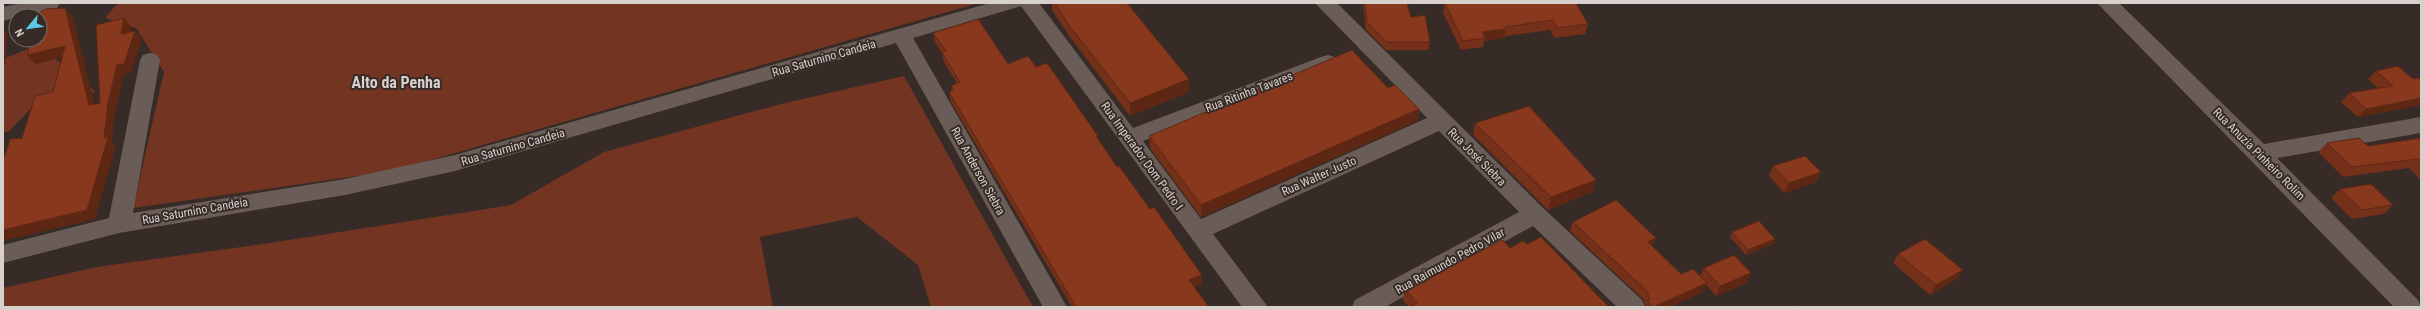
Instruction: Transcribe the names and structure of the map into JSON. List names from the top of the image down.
{
  "streets": {
    "street": [
      "Rua Saturnino Candeia",
      "Rua Ritinha Tavares",
      "Rua Anuzia Pinheiro Rolim",
      "Rua Imperador Dom Pedro I",
      "Rua José Siebra",
      "Rua Anderson Siebra",
      "Rua Walter Justo",
      "Rua Raimundo Pedro Vilar"
    ]
  },
  "crossings": [
    ["Rua Saturnino Candeia", "Rua Anderson Siebra"],
    ["Rua Ritinha Tavares", "Rua Imperador Dom Pedro I"],
    ["Rua Ritinha Tavares", "Rua José Siebra"],
    ["Rua Imperador Dom Pedro I", "Rua Walter Justo"],
    ["Rua José Siebra", "Rua Walter Justo"],
    ["Rua José Siebra", "Rua Raimundo Pedro Vilar"]
  ],
  "districts": ["Alto da Penha"],
  "north": "bottom left"
}
